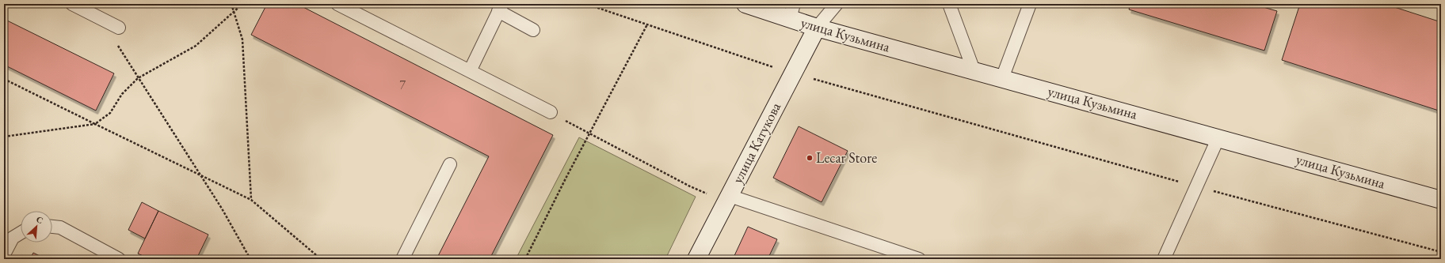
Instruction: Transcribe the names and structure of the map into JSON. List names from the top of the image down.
{
  "streets": {
    "main road": ["улица Кузьмина", "улица Катукова"]
  },
  "crossings": [
    ["улица Кузьмина", "улица Катукова"]
  ],
  "places": ["Lecar Store"],
  "house_numbers": ["7"],
  "north": "top right"
}
